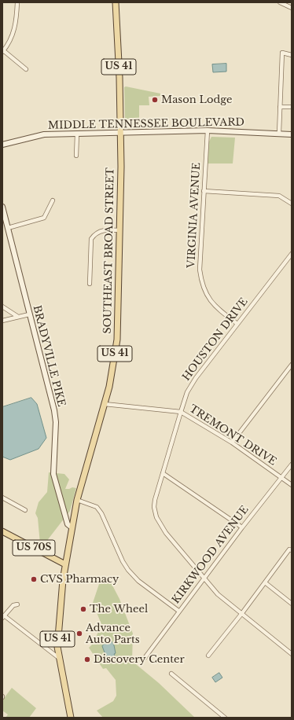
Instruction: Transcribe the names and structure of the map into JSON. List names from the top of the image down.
{
  "streets": {
    "main road": [
      "US 41",
      "MIDDLE TENNESSEE BOULEVARD",
      "SOUTHEAST BROAD STREET",
      "BRADYVILLE PIKE",
      "US 70S"
    ],
    "street": [
      "VIRGINIA AVENUE",
      "HOUSTON DRIVE",
      "TREMONT DRIVE",
      "KIRKWOOD AVENUE"
    ]
  },
  "crossings": [
    ["MIDDLE TENNESSEE BOULEVARD", "VIRGINIA AVENUE"],
    ["MIDDLE TENNESSEE BOULEVARD", "SOUTHEAST BROAD STREET"],
    ["VIRGINIA AVENUE", "HOUSTON DRIVE"],
    ["SOUTHEAST BROAD STREET", "BRADYVILLE PIKE"],
    ["SOUTHEAST BROAD STREET", "TREMONT DRIVE"],
    ["SOUTHEAST BROAD STREET", "US 70S"],
    ["HOUSTON DRIVE", "TREMONT DRIVE"],
    ["HOUSTON DRIVE", "KIRKWOOD AVENUE"],
    ["TREMONT DRIVE", "KIRKWOOD AVENUE"]
  ],
  "places": [
    "Mason Lodge",
    "CVS Pharmacy",
    "The Wheel",
    "Advance Auto Parts",
    "Discovery Center"
  ]
}
